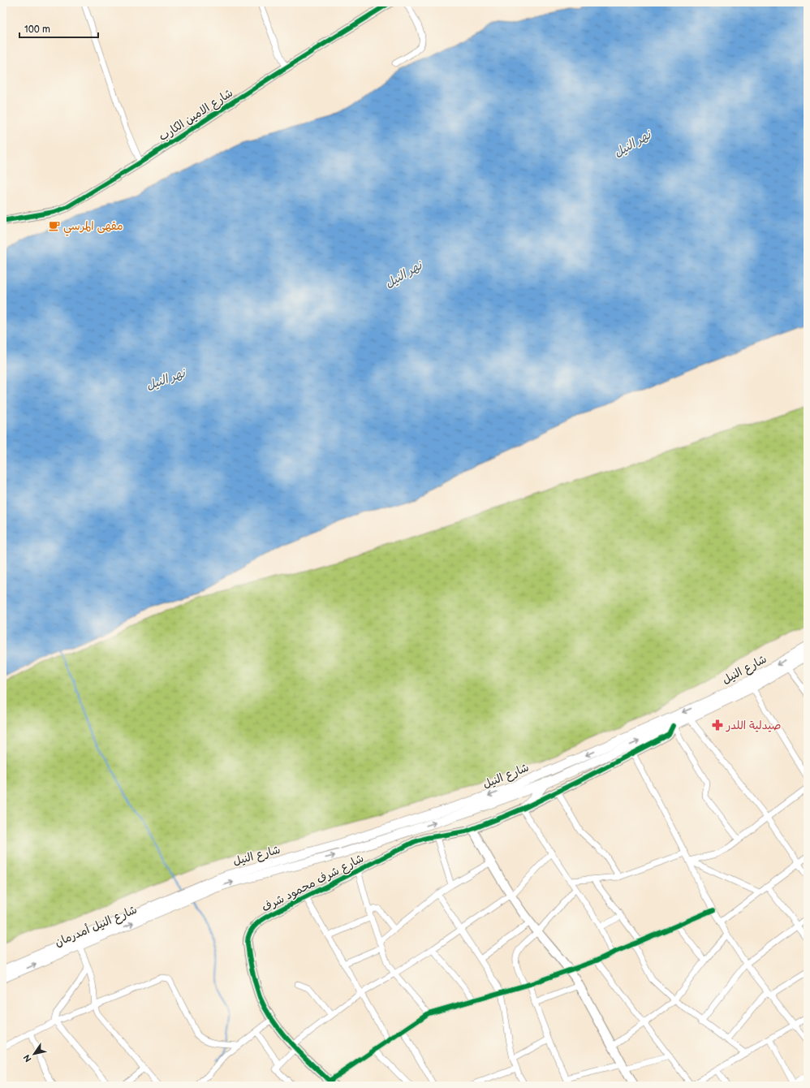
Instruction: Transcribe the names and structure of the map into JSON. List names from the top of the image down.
{
  "streets": {
    "main road": ["شارع النيل", "شارع النيل أمدرمان"],
    "street": ["شارع الامين الكارب", "شارع شرف محمود شرف"]
  },
  "crossings": [
    ["شارع النيل", "شارع شرف محمود شرف"],
    ["شارع النيل", "شارع النيل أمدرمان"]
  ],
  "water": ["نهر النيل"],
  "places": {
    "cafe": ["مقهى المرسي"],
    "pharmacy": ["صيدلية اللدر"]
  },
  "scale_bar": "100 m",
  "north": "bottom left"
}
